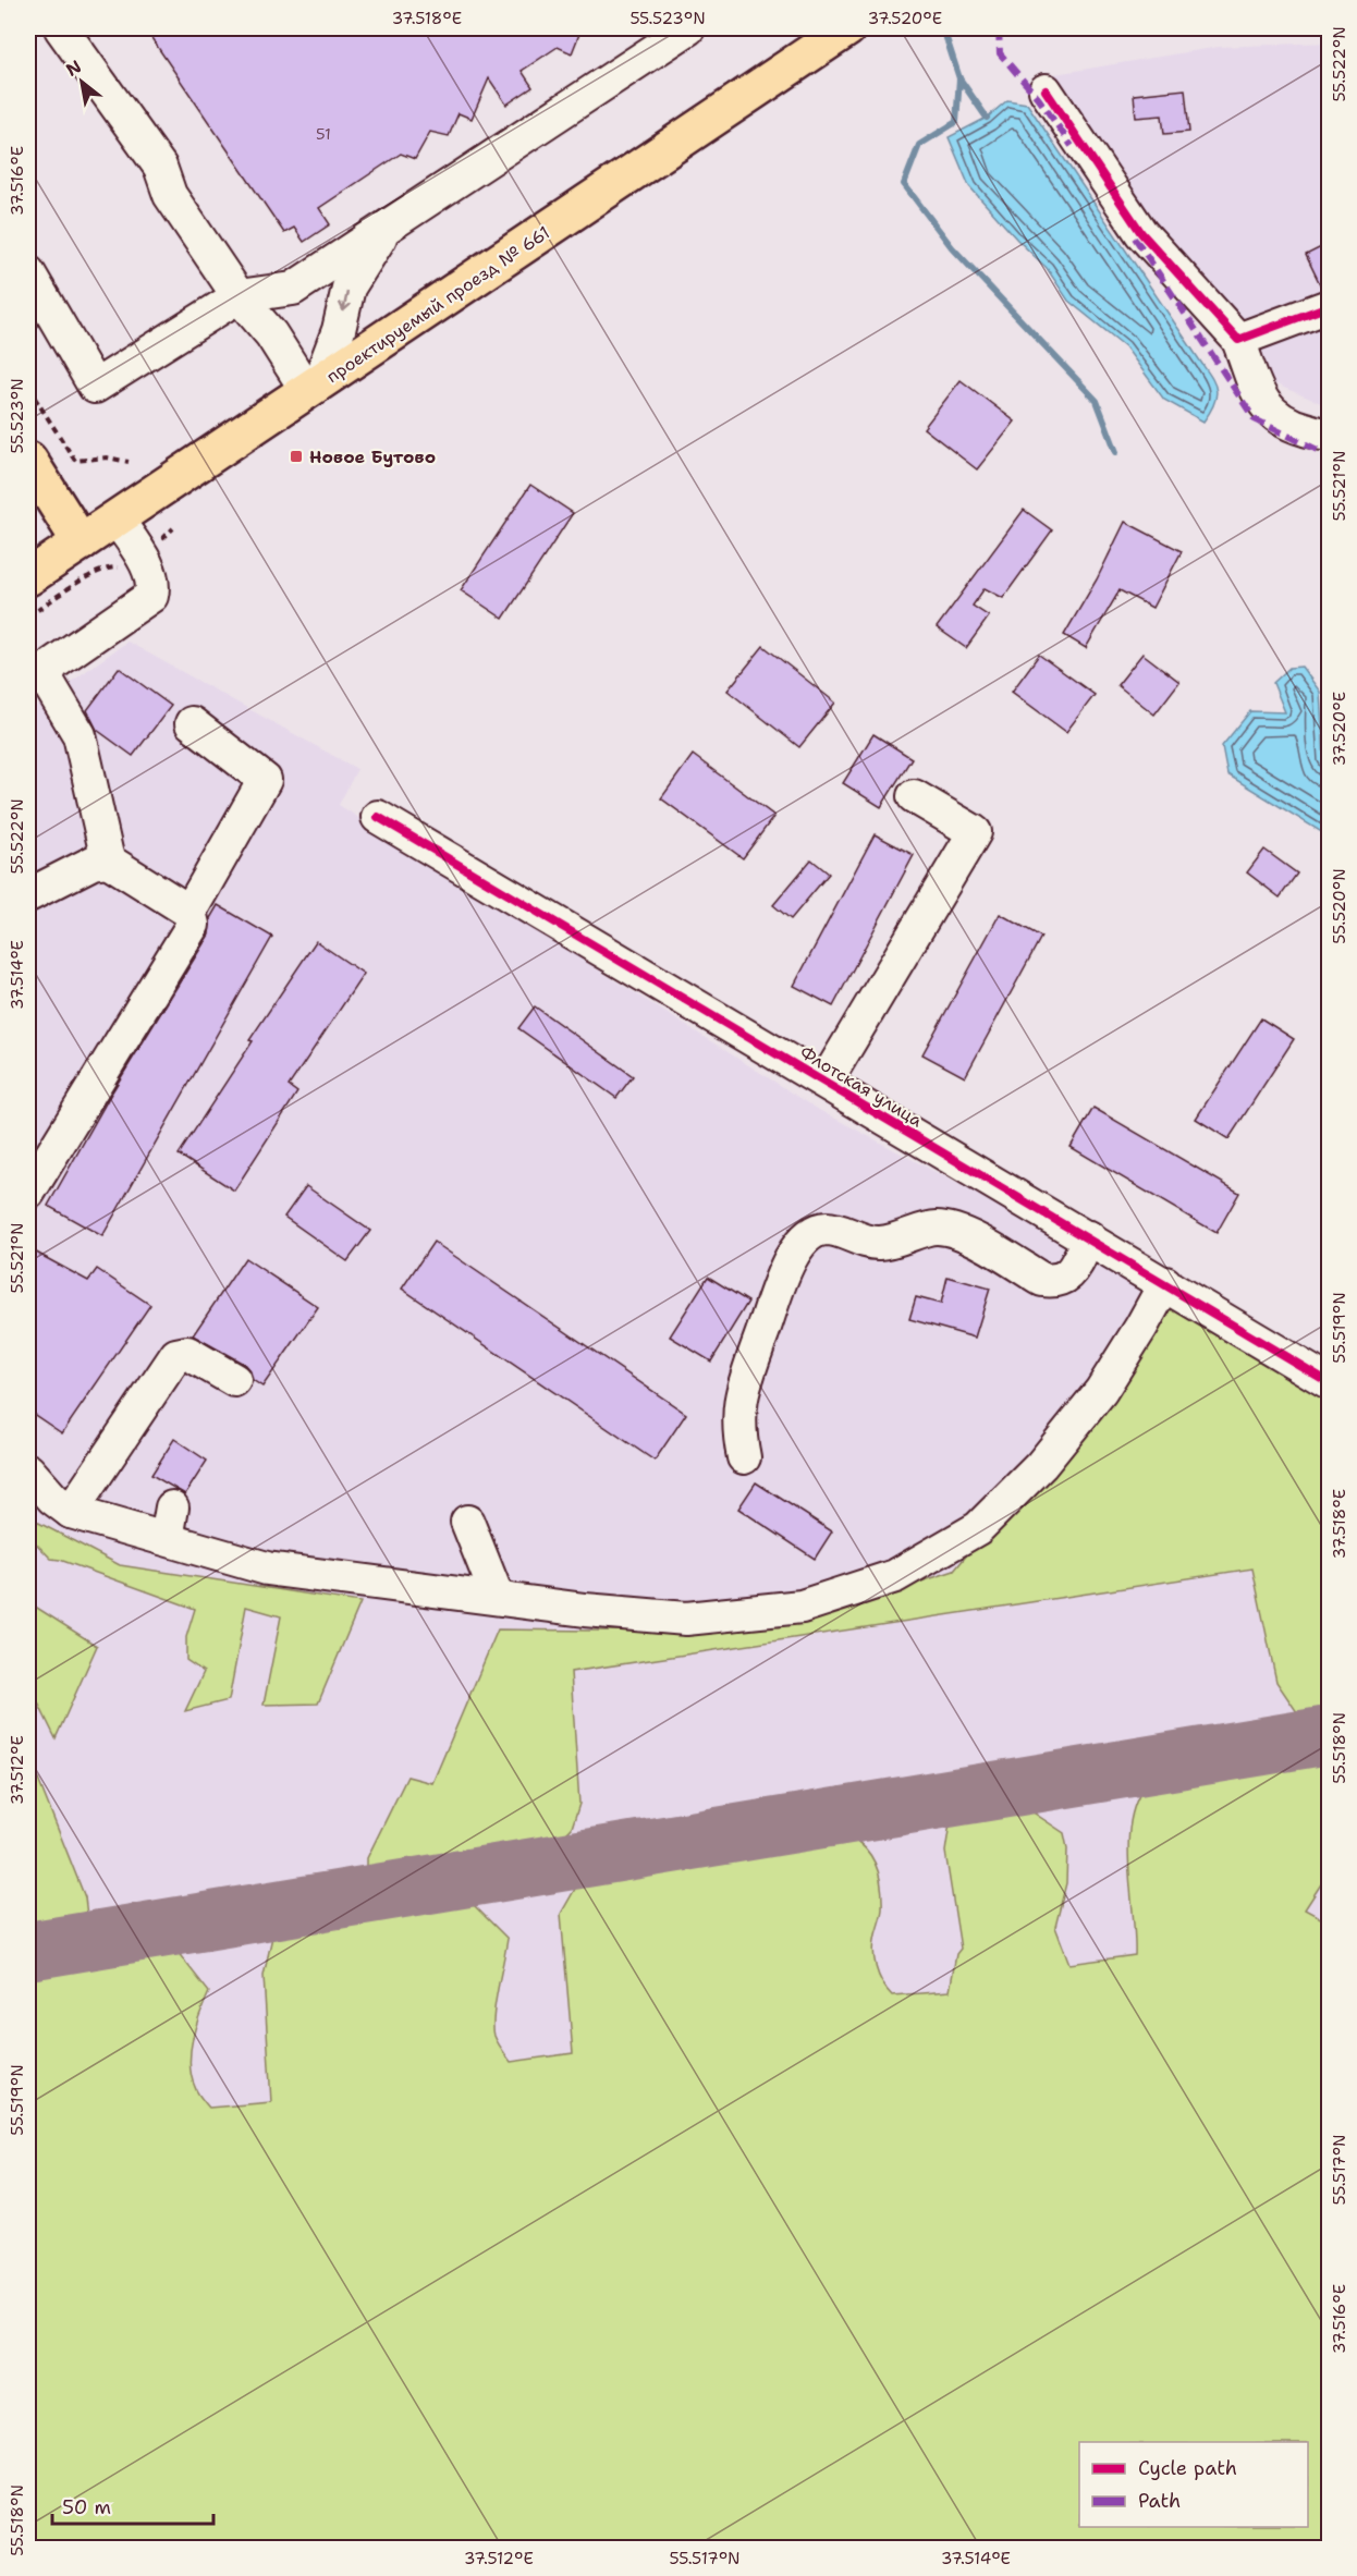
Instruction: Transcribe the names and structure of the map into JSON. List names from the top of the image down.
{
  "streets": {
    "main road": ["проектируемый проезд № 661"],
    "street": ["Флотская улица"]
  },
  "places": {
    "transit": ["Новое Бутово"]
  },
  "house_numbers": ["51"],
  "legend": ["Cycle path", "Path"],
  "scale_bar": "50 m",
  "north": "top left",
  "coordinates": [
    "37.518°E",
    "55.523°N",
    "37.520°E",
    "55.522°N",
    "37.516°E",
    "55.521°N",
    "55.520°N",
    "37.514°E",
    "55.519°N",
    "55.518°N",
    "37.512°E",
    "55.517°N"
  ]
}
